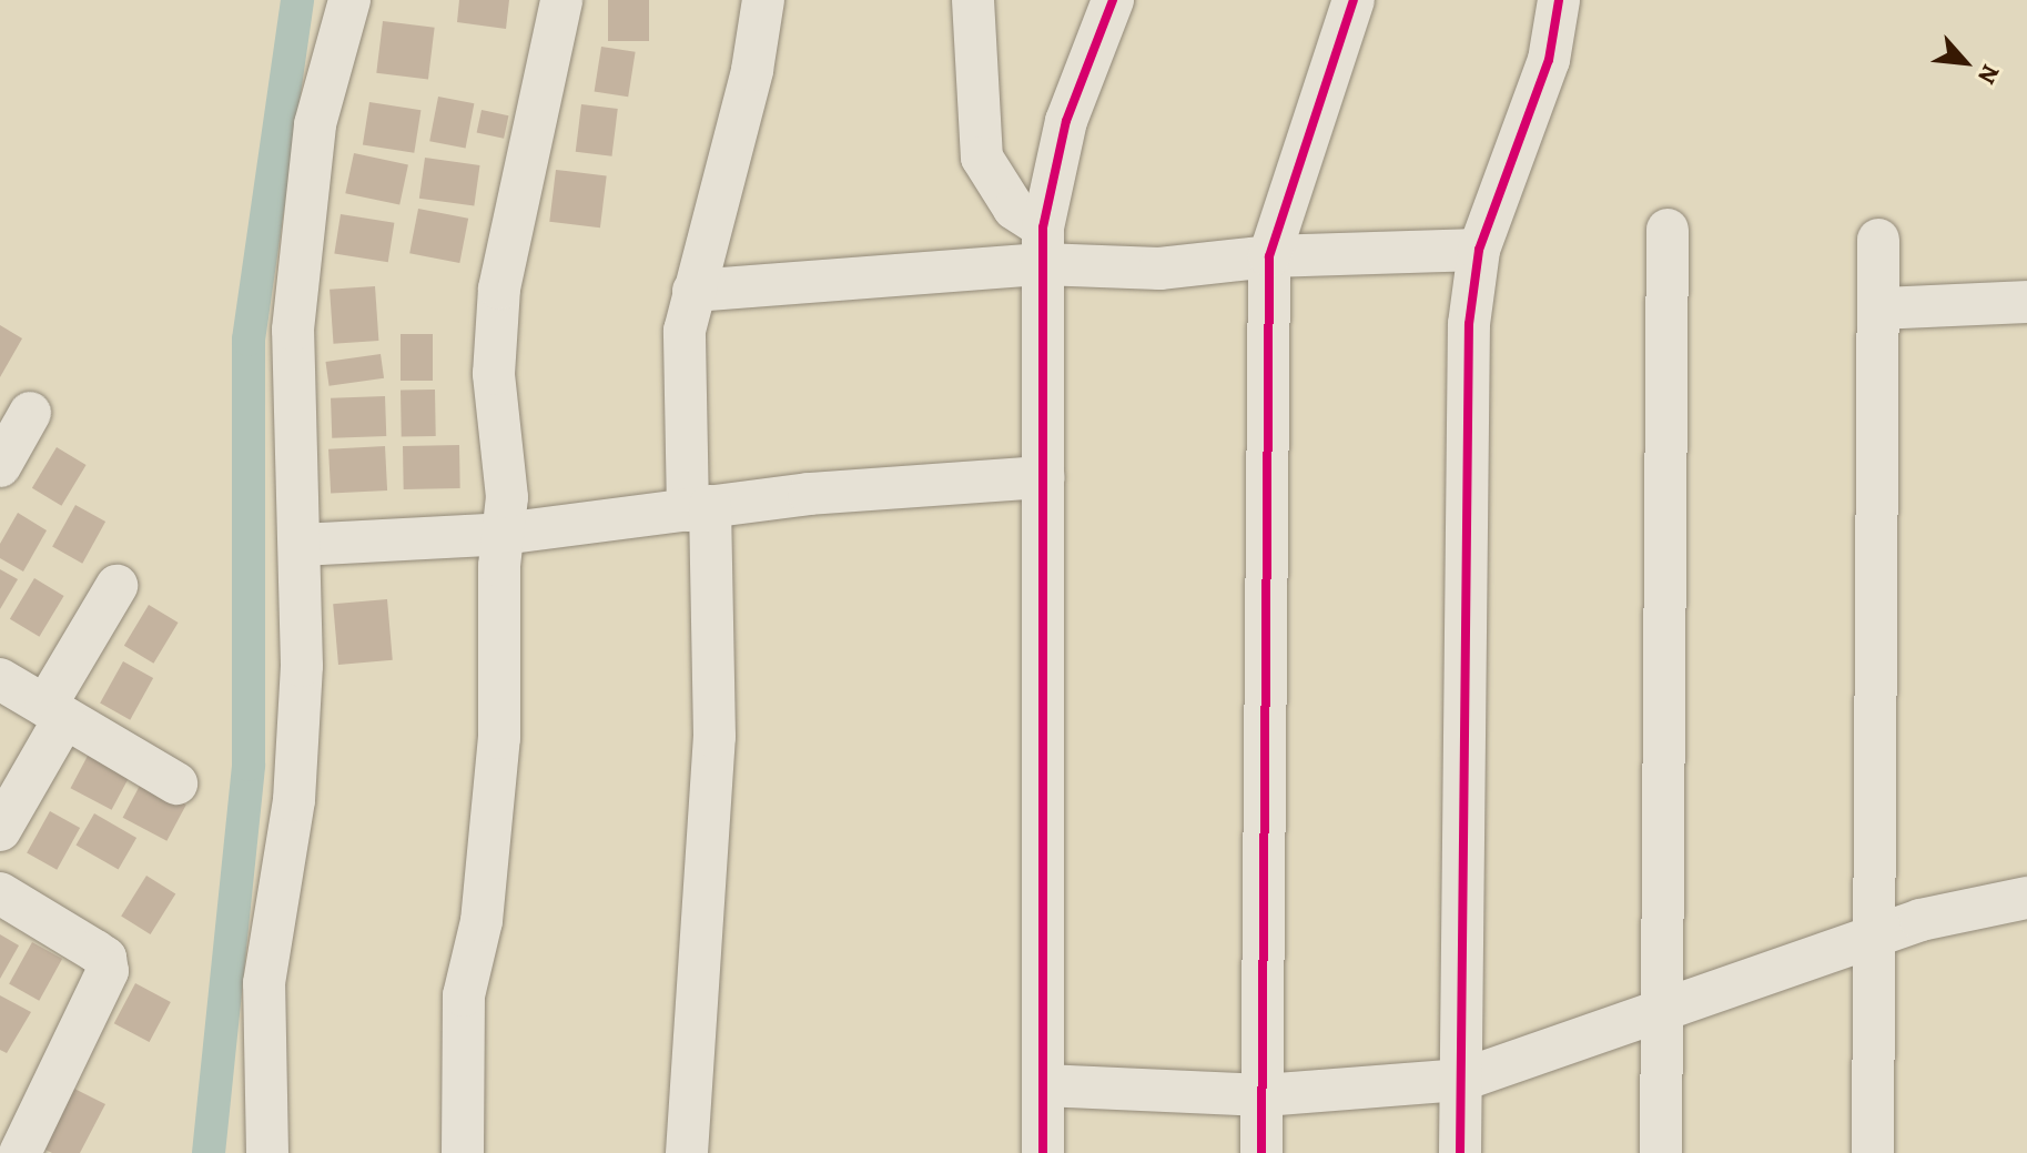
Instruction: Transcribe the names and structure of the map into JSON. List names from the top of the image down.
{
  "north": "bottom right"
}
